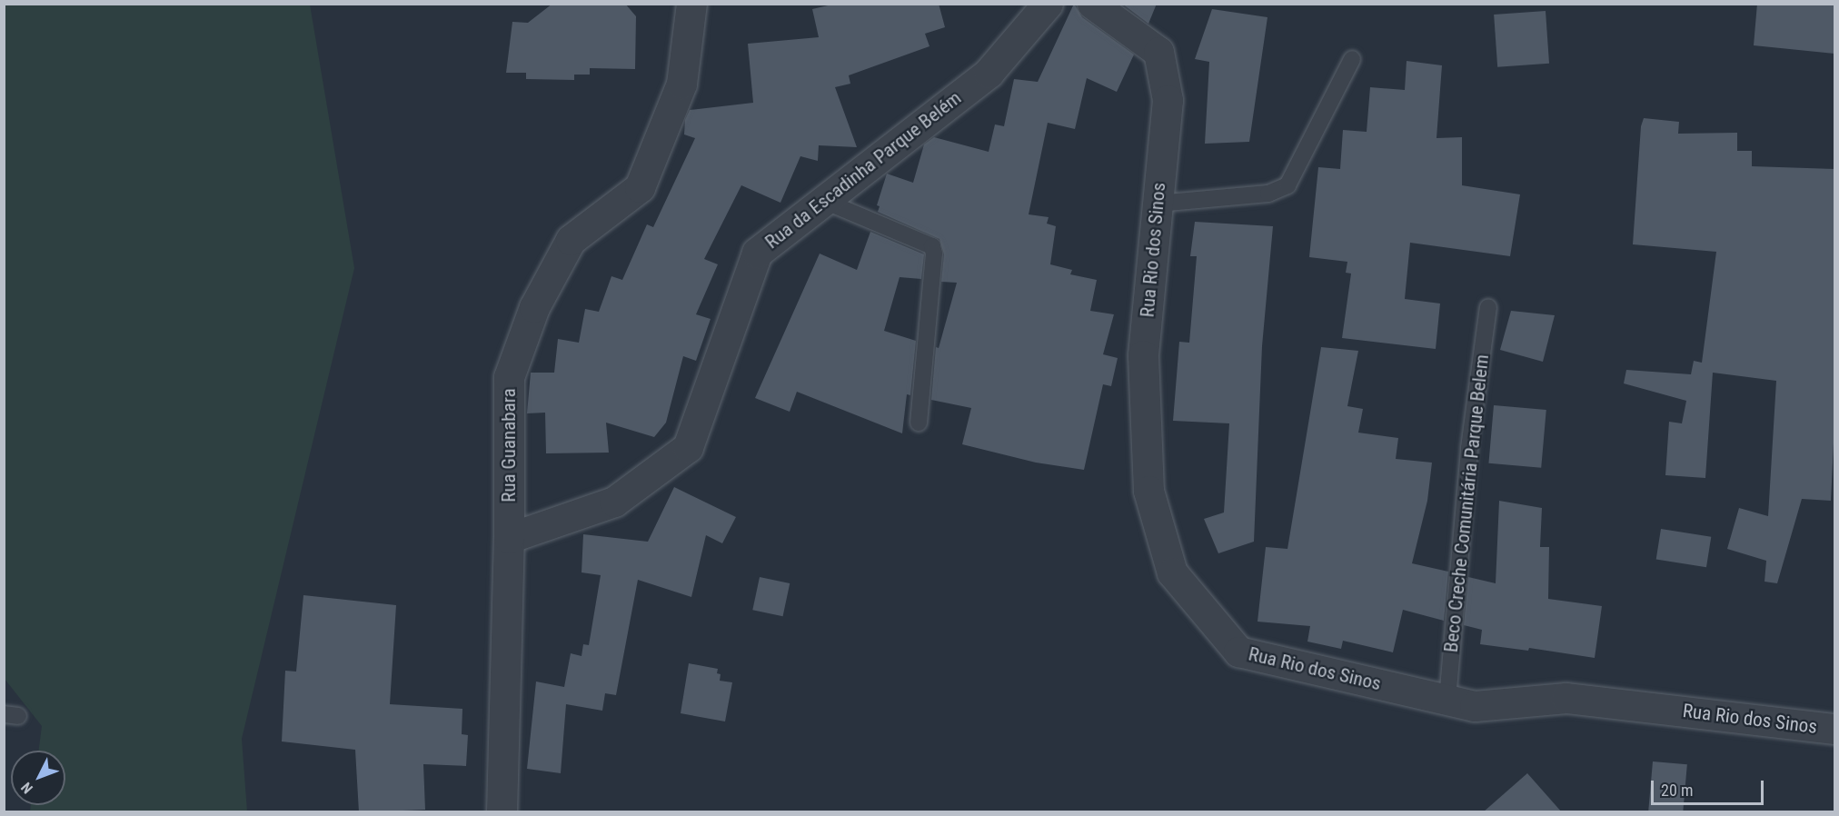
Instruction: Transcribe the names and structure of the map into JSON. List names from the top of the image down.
{
  "streets": {
    "street": ["Rua da Escadinha Parque Belém", "Rua Rio dos Sinos", "Rua Guanabara"],
    "lane": ["Beco Creche Comunitária Parque Belem"]
  },
  "crossings": [
    ["Rua da Escadinha Parque Belém", "Rua Guanabara"],
    ["Rua Rio dos Sinos", "Beco Creche Comunitária Parque Belem"]
  ],
  "scale_bar": "20 m",
  "north": "bottom left"
}
